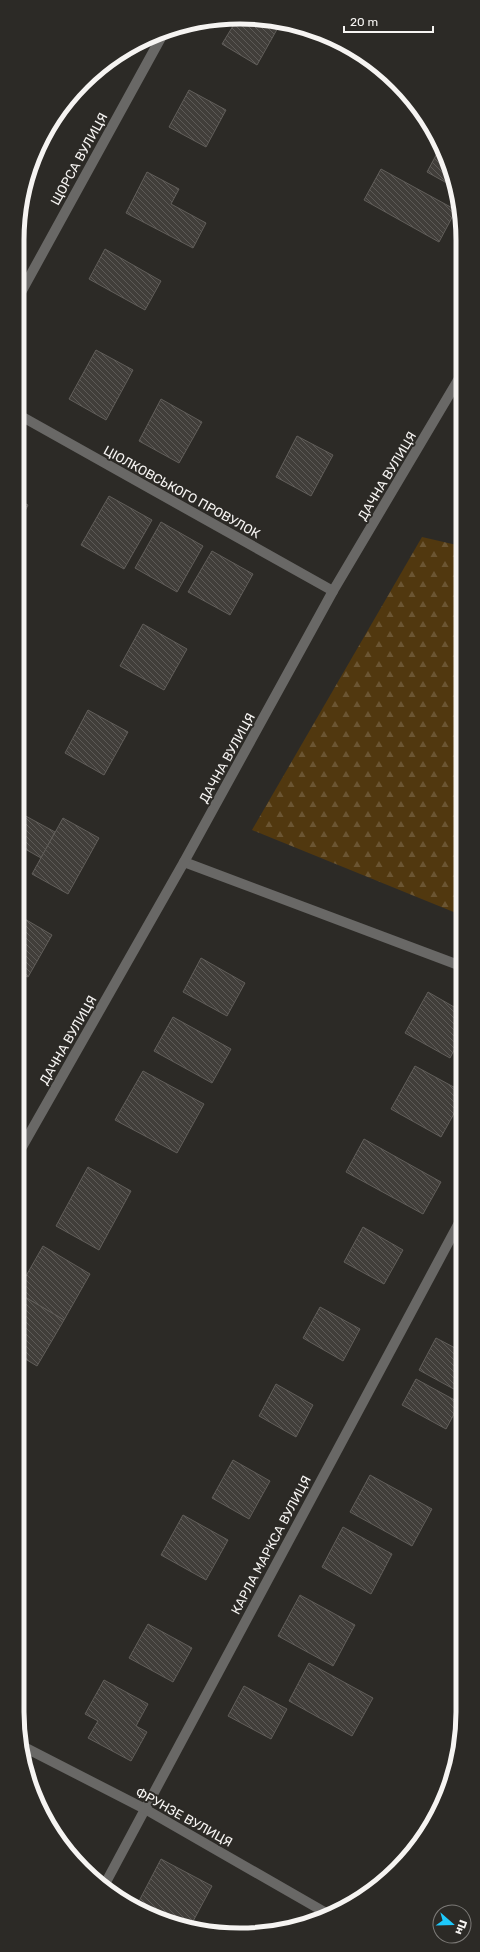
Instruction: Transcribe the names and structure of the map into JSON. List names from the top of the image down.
{
  "streets": {
    "street": [
      "ЩОРСА ВУЛИЦЯ",
      "ДАЧНА ВУЛИЦЯ",
      "ЦІОЛКОВСЬКОГО ПРОВУЛОК",
      "КАРЛА МАРКСА ВУЛИЦЯ",
      "ФРУНЗЕ ВУЛИЦЯ"
    ]
  },
  "crossings": [
    ["ДАЧНА ВУЛИЦЯ", "ЦІОЛКОВСЬКОГО ПРОВУЛОК"],
    ["КАРЛА МАРКСА ВУЛИЦЯ", "ФРУНЗЕ ВУЛИЦЯ"]
  ],
  "scale_bar": "20 m",
  "north": "right"
}
